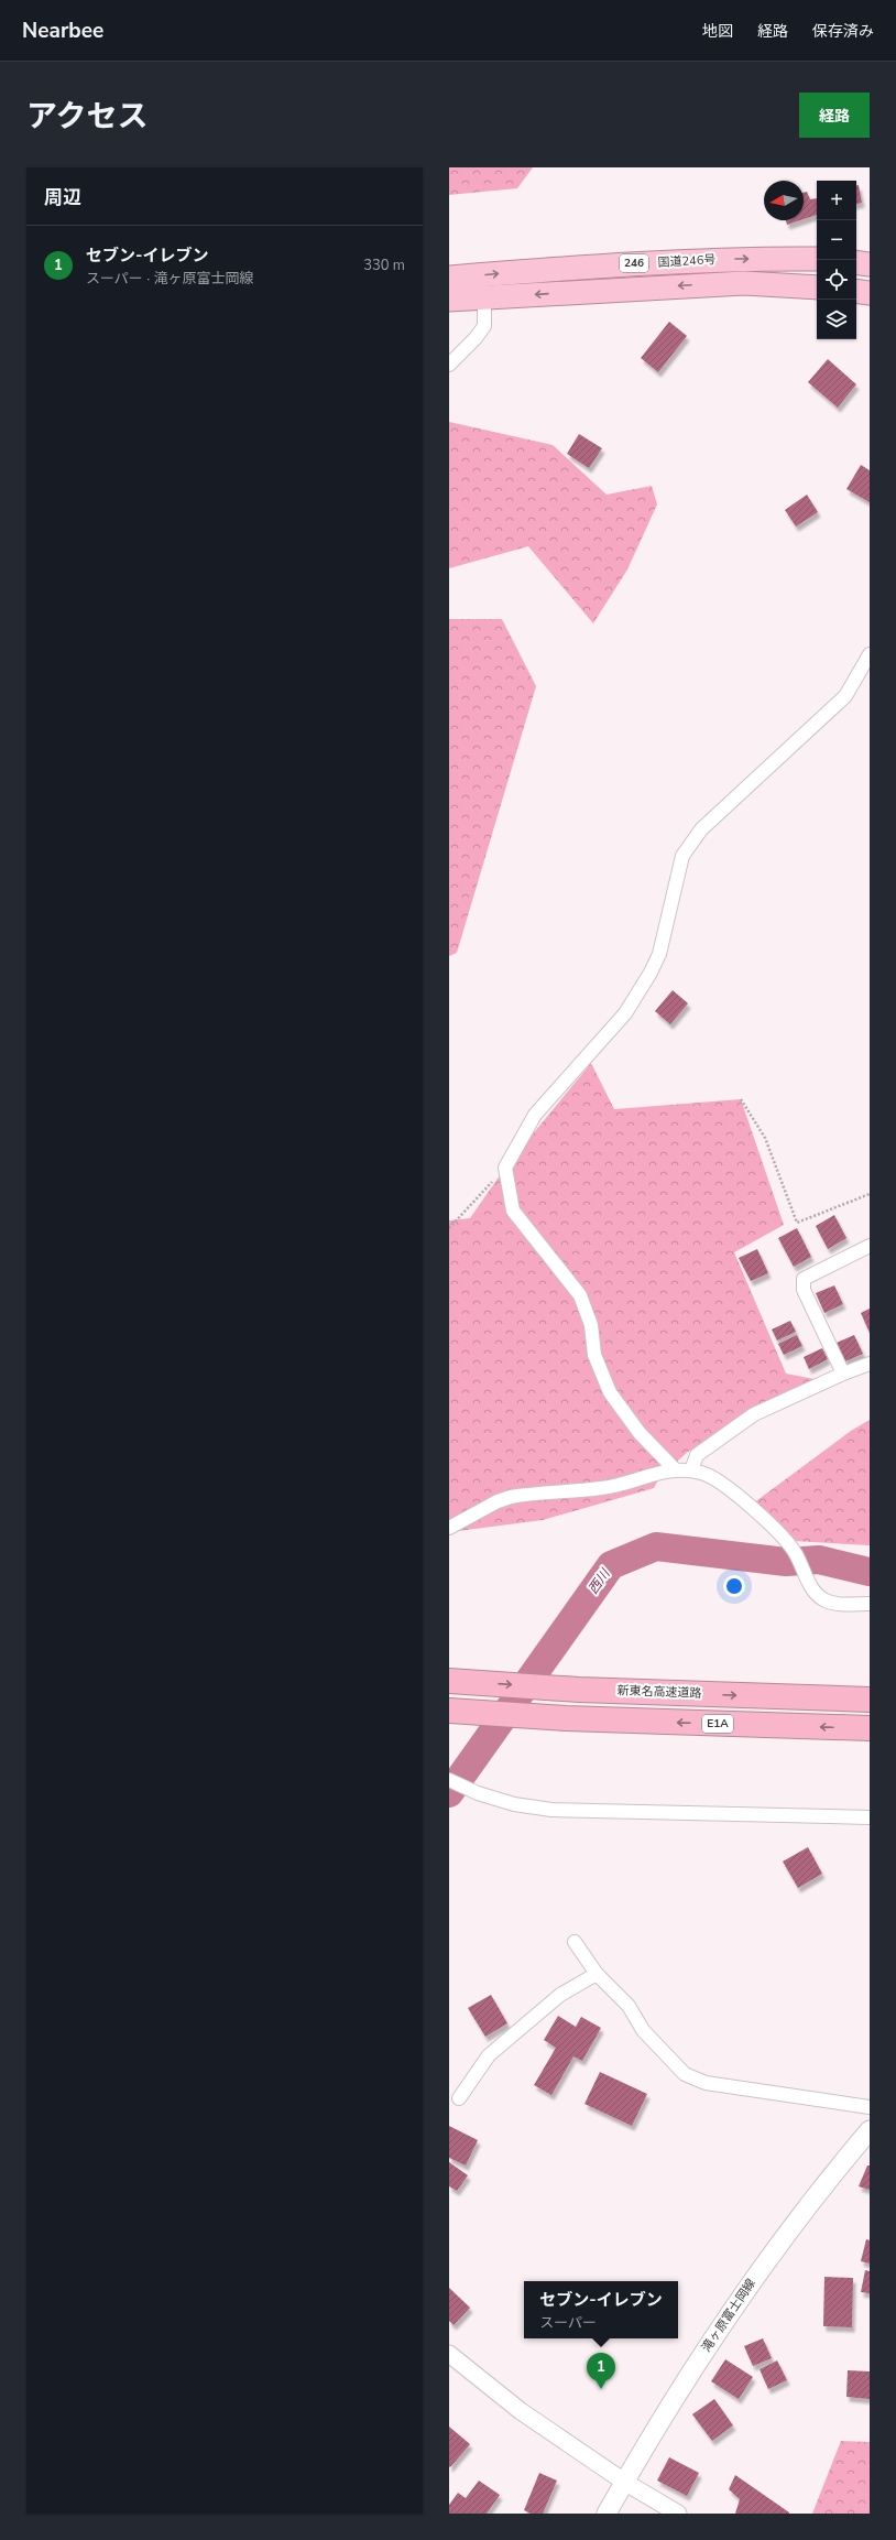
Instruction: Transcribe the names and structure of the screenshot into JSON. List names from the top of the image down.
{
  "streets": {
    "highway": [
      "国道246号",
      "246",
      "新東名高速道路",
      "E1A"
    ],
    "main road": ["滝ヶ原富士岡線"]
  },
  "water": ["西川"],
  "north": "left",
  "page": {
    "header": "Nearbee",
    "nav": ["地図", "経路", "保存済み"],
    "title": "アクセス",
    "buttons": "経路",
    "heading": "周辺",
    "map_buttons": ["+", "−"],
    "list": [
      {
        "mark": "1",
        "name": "セブン-イレブン",
        "note": "スーパー · 滝ヶ原富士岡線",
        "value": "330 m"
      }
    ],
    "popup": ["セブン-イレブン", "スーパー"],
    "pins": "1"
  }
}
